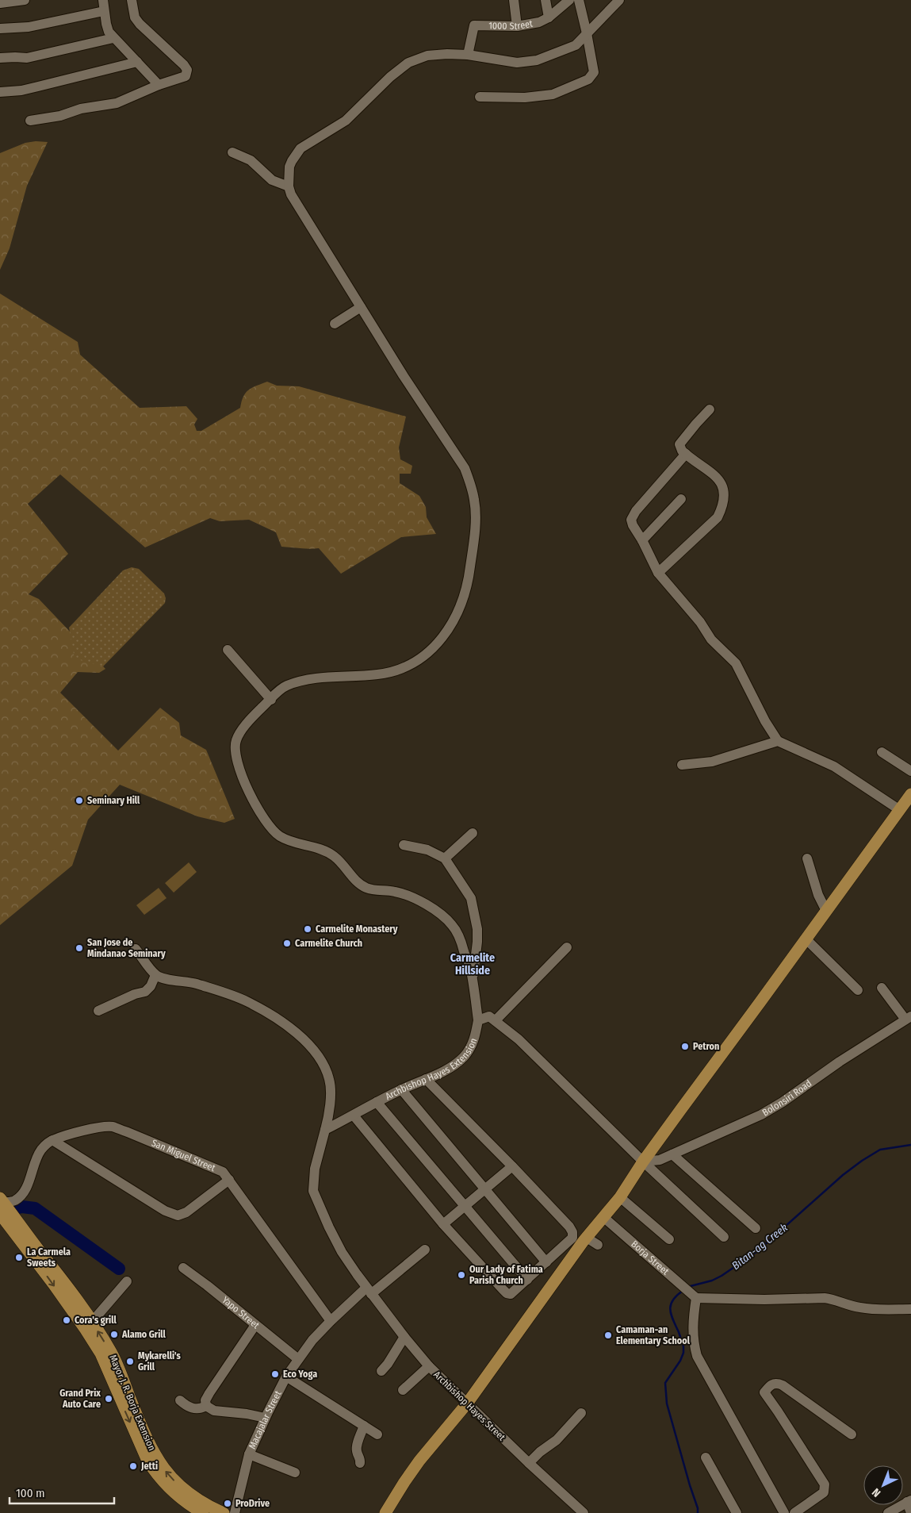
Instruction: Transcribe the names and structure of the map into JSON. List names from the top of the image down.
{
  "streets": {
    "main road": ["Mayor J. R. Borja Extension"],
    "street": [
      "1000 Street",
      "Archbishop Hayes Extension",
      "Bolonsiri Road",
      "San Miguel Street",
      "Borja Street",
      "Yapo Street",
      "Archbishop Hayes Street",
      "Macajalar Street"
    ]
  },
  "crossings": [
    ["San Miguel Street", "Mayor J. R. Borja Extension"],
    ["San Miguel Street", "Macajalar Street"],
    ["Yapo Street", "Macajalar Street"],
    ["Archbishop Hayes Street", "Macajalar Street"]
  ],
  "districts": ["Carmelite Hillside"],
  "water": ["Bitan-ag Creek"],
  "places": [
    "Seminary Hill",
    "Carmelite Monastery",
    "Carmelite Church",
    "San Jose de Mindanao Seminary",
    "Petron",
    "La Carmela Sweets",
    "Our Lady of Fatima Parish Church",
    "Cora's grill",
    "Alamo Grill",
    "Camaman-an Elementary School",
    "Mykarelli's Grill",
    "Eco Yoga",
    "Grand Prix Auto Care",
    "Jetti",
    "ProDrive"
  ],
  "scale_bar": "100 m",
  "north": "bottom left"
}
